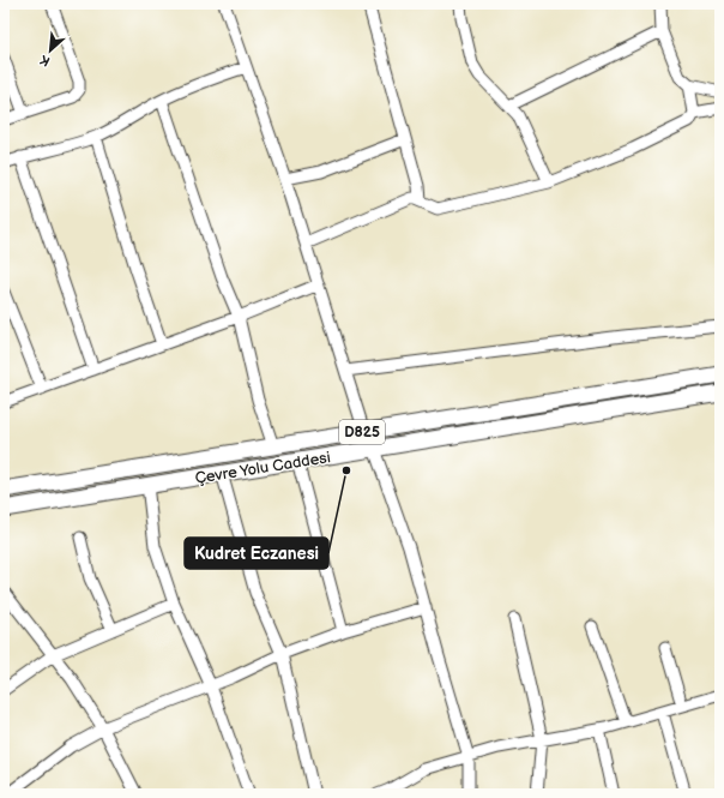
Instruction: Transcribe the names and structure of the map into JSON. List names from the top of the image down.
{
  "streets": {
    "highway": ["D825", "Çevre Yolu Caddesi"]
  },
  "places": ["Kudret Eczanesi"],
  "north": "bottom left"
}
